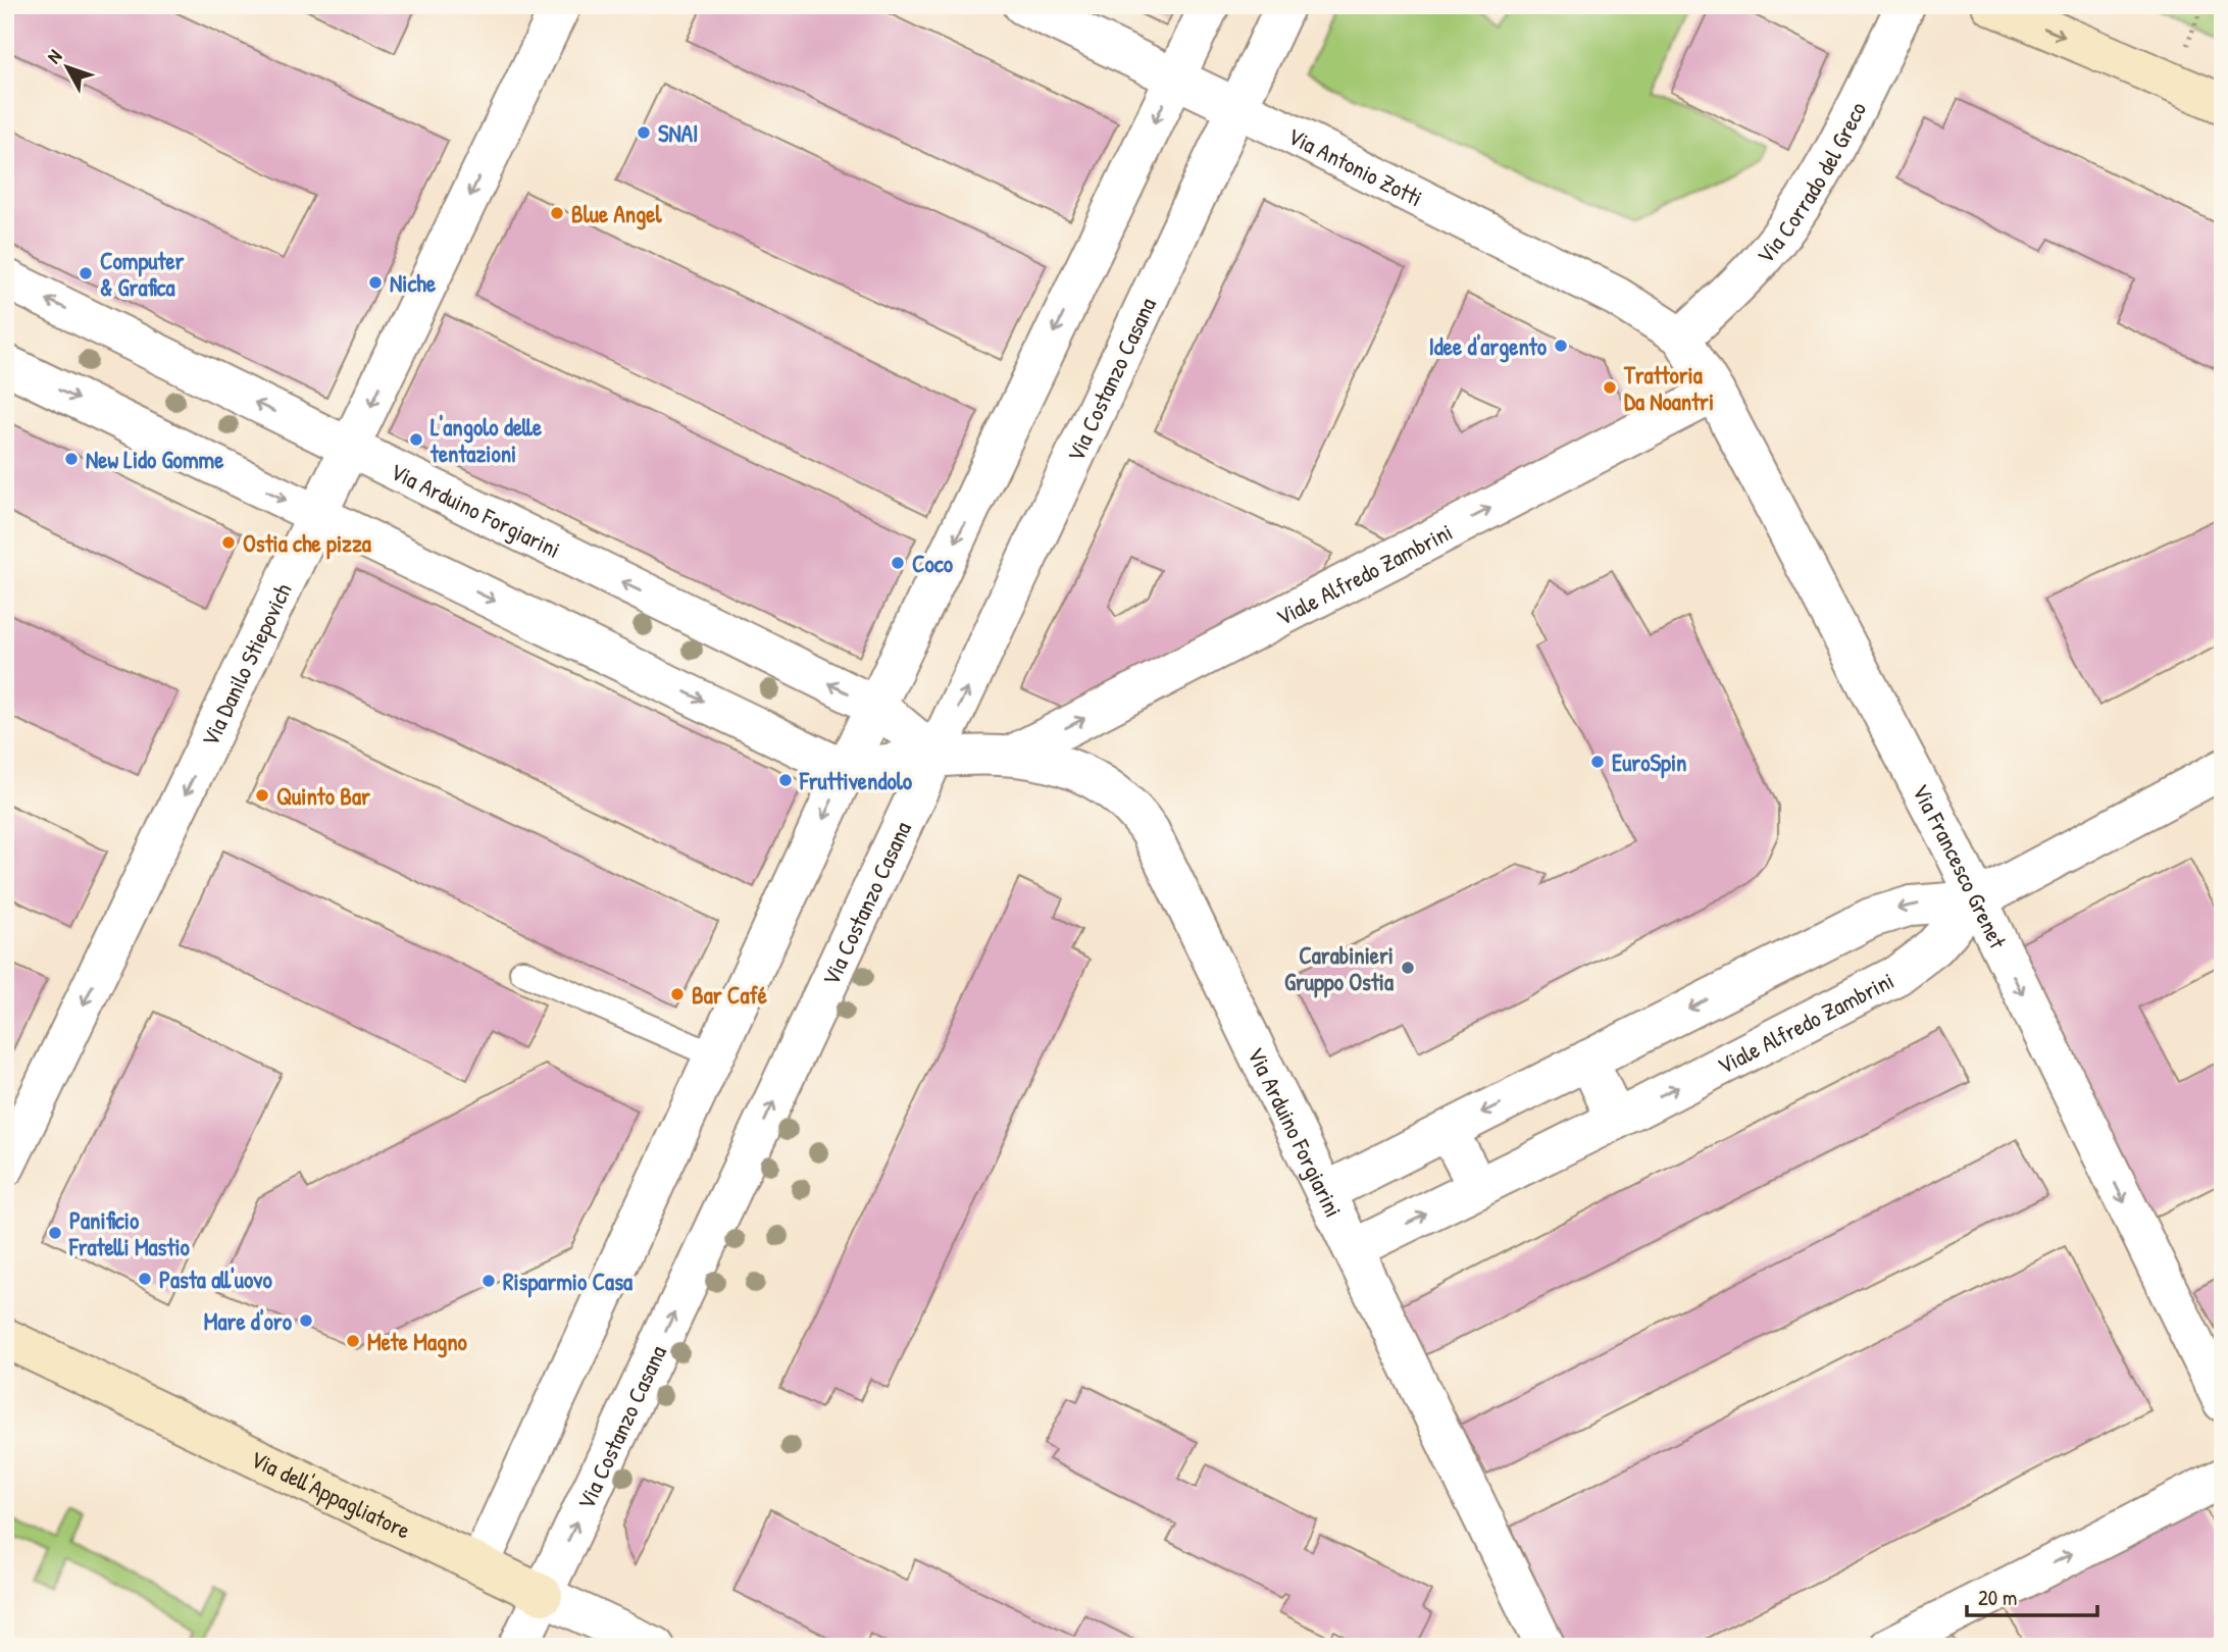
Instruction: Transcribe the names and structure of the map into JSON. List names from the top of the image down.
{
  "streets": {
    "street": [
      "Via Antonio Zotti",
      "Via Corrado del Greco",
      "Via Costanzo Casana",
      "Via Arduino Forgiarini",
      "Viale Alfredo Zambrini",
      "Via Danilo Stiepovich",
      "Via Francesco Grenet",
      "Via dell'Appagliatore"
    ]
  },
  "crossings": [
    ["Via Antonio Zotti", "Via Corrado del Greco"],
    ["Via Antonio Zotti", "Via Costanzo Casana"],
    ["Via Antonio Zotti", "Via Francesco Grenet"],
    ["Via Corrado del Greco", "Via Francesco Grenet"],
    ["Via Costanzo Casana", "Via Arduino Forgiarini"],
    ["Via Costanzo Casana", "Via dell'Appagliatore"],
    ["Via Arduino Forgiarini", "Viale Alfredo Zambrini"],
    ["Via Arduino Forgiarini", "Via Danilo Stiepovich"],
    ["Viale Alfredo Zambrini", "Via Francesco Grenet"]
  ],
  "one_way": ["Via Danilo Stiepovich", "Via Francesco Grenet"],
  "places": [
    "SNAI",
    "Blue Angel",
    "Computer & Grafica",
    "Niche",
    "Idee d'argento",
    "Trattoria Da Noantri",
    "L'angolo delle tentazioni",
    "New Lido Gomme",
    "Ostia che pizza",
    "Coco",
    "EuroSpin",
    "Fruttivendolo",
    "Quinto Bar",
    "Carabinieri Gruppo Ostia",
    "Bar Café",
    "Panificio Fratelli Mastio",
    "Pasta all'uovo",
    "Risparmio Casa",
    "Mare d'oro",
    "Mete Magno"
  ],
  "scale_bar": "20 m",
  "north": "top left"
}
